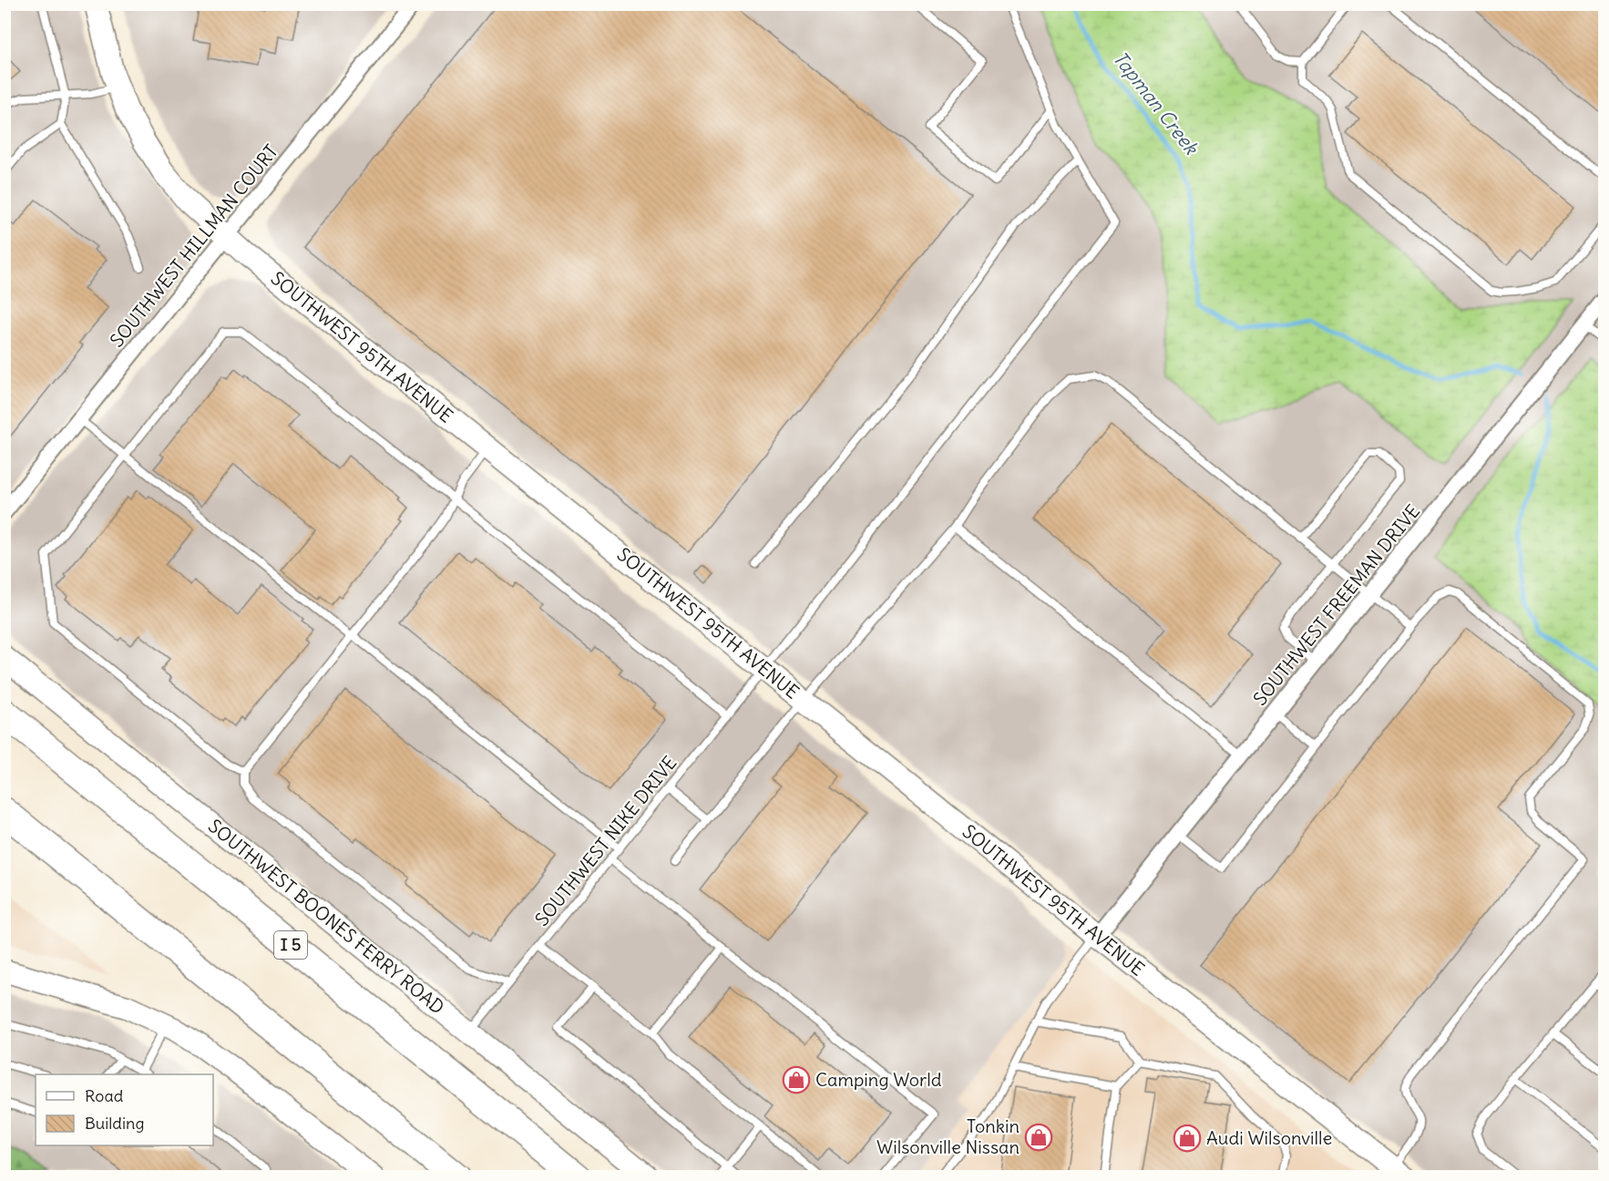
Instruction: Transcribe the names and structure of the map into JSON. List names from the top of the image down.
{
  "streets": {
    "highway": ["I 5"],
    "main road": ["SOUTHWEST 95TH AVENUE", "SOUTHWEST BOONES FERRY ROAD"],
    "street": ["SOUTHWEST HILLMAN COURT", "SOUTHWEST FREEMAN DRIVE"],
    "lane": ["SOUTHWEST NIKE DRIVE"]
  },
  "crossings": [
    ["SOUTHWEST HILLMAN COURT", "SOUTHWEST 95TH AVENUE"],
    ["SOUTHWEST 95TH AVENUE", "SOUTHWEST FREEMAN DRIVE"],
    ["SOUTHWEST 95TH AVENUE", "SOUTHWEST NIKE DRIVE"],
    ["SOUTHWEST NIKE DRIVE", "SOUTHWEST BOONES FERRY ROAD"]
  ],
  "water": ["Tapman Creek"],
  "places": {
    "shop": ["Camping World", "Tonkin Wilsonville Nissan", "Audi Wilsonville"]
  },
  "legend": ["Road", "Building"]
}
